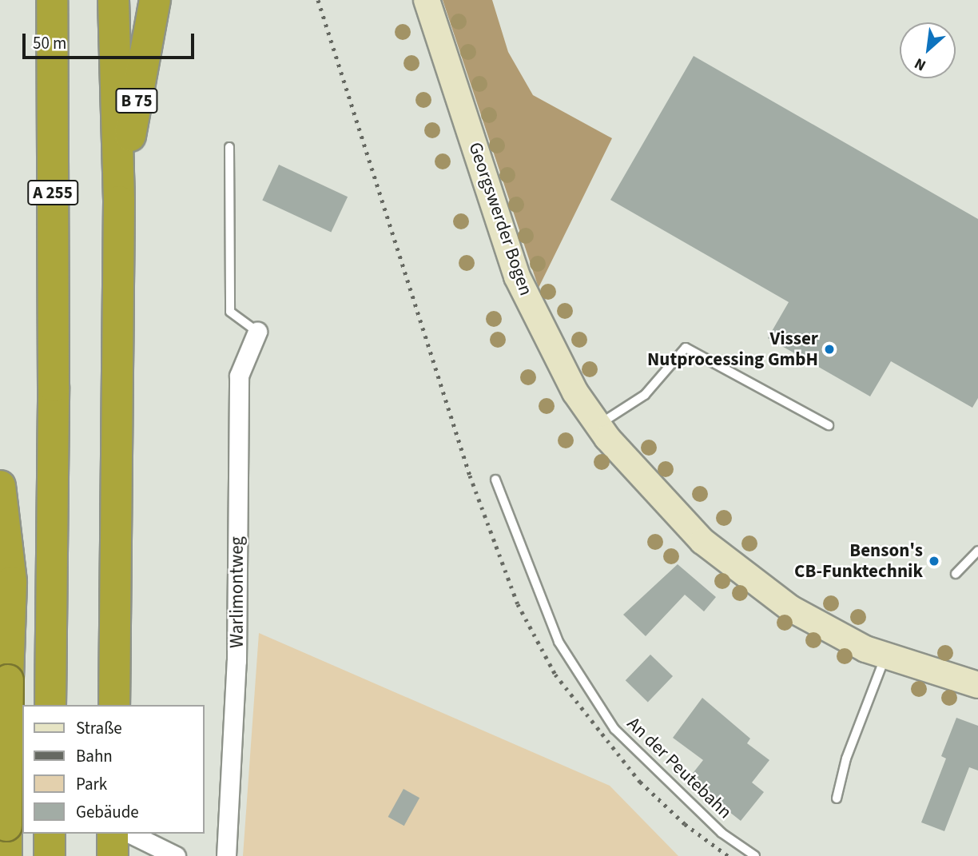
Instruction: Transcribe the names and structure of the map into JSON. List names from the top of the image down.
{
  "streets": {
    "highway": ["B 75", "A 255"],
    "street": ["Georgswerder Bogen", "Warlimontweg"],
    "lane": ["An der Peutebahn"]
  },
  "places": ["Visser Nutprocessing GmbH", "Benson's CB-Funktechnik"],
  "legend": [
    "Straße",
    "Bahn",
    "Park",
    "Gebäude"
  ],
  "scale_bar": "50 m",
  "north": "bottom left"
}
